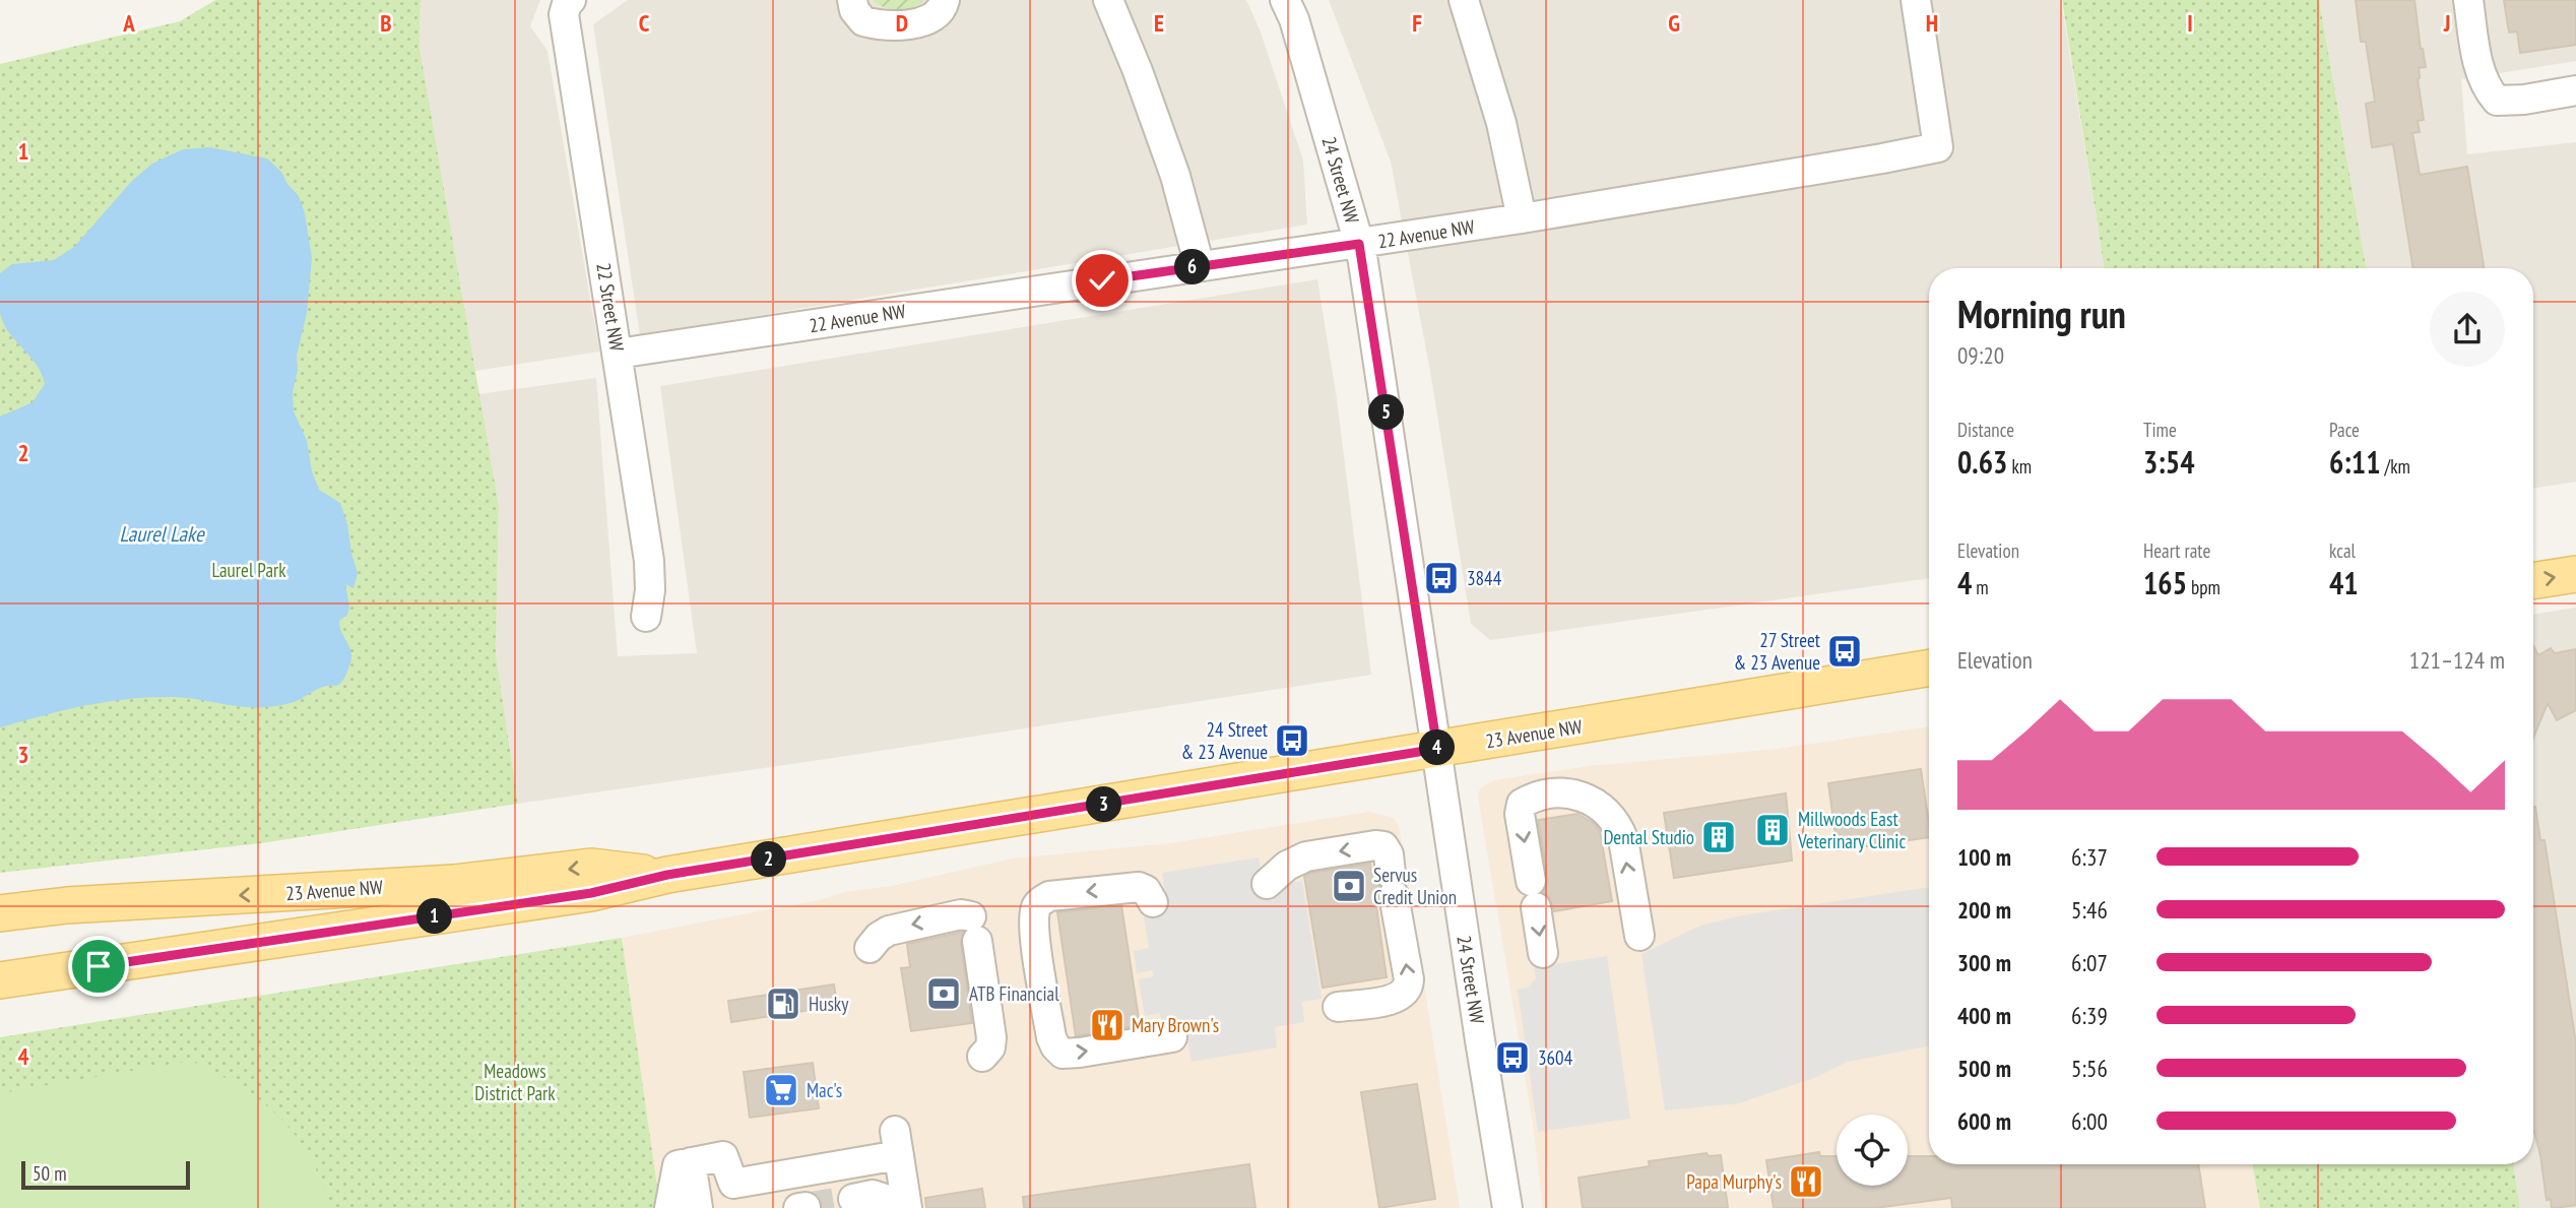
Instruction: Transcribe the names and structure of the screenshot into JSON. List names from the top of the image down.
{
  "streets": {
    "main road": ["23 Avenue NW"],
    "street": ["24 Street NW", "22 Avenue NW", "22 Street NW"]
  },
  "crossings": [
    ["24 Street NW", "22 Avenue NW"],
    ["24 Street NW", "23 Avenue NW"],
    ["22 Avenue NW", "22 Street NW"]
  ],
  "water": ["Laurel Lake"],
  "parks": ["Laurel Park", "Meadows District Park"],
  "places": {
    "bus stop": [
      "3844",
      "27 Street & 23 Avenue",
      "24 Street & 23 Avenue",
      "3604"
    ],
    "building": ["Millwoods East Veterinary Clinic", "Dental Studio"],
    "bank": ["Servus Credit Union", "ATB Financial"],
    "fuel station": ["Husky"],
    "restaurant": ["Mary Brown's", "Papa Murphy's"],
    "supermarket": ["Mac's"]
  },
  "scale_bar": "50 m",
  "page": {
    "pins": [
      "6",
      "5",
      "4",
      "3",
      "2",
      "1"
    ],
    "heading": ["Morning run", "09:20"],
    "stats": [
      ["Distance", "0.63 km"],
      ["Time", "3:54"],
      ["Pace", "6:11 /km"],
      ["Elevation", "4 m"],
      ["Heart rate", "165 bpm"],
      ["kcal", "41"]
    ],
    "chart": ["Elevation", "121–124 m"],
    "list": [
      {
        "name": "100 m",
        "note": "6:37"
      },
      {
        "name": "200 m",
        "note": "5:46"
      },
      {
        "name": "300 m",
        "note": "6:07"
      },
      {
        "name": "400 m",
        "note": "6:39"
      },
      {
        "name": "500 m",
        "note": "5:56"
      },
      {
        "name": "600 m",
        "note": "6:00"
      }
    ],
    "scale": "50 m"
  },
  "grid": {
    "columns": [
      "A",
      "B",
      "C",
      "D",
      "E",
      "F",
      "G",
      "H",
      "I",
      "J"
    ],
    "rows": [
      "1",
      "2",
      "3",
      "4"
    ]
  }
}
